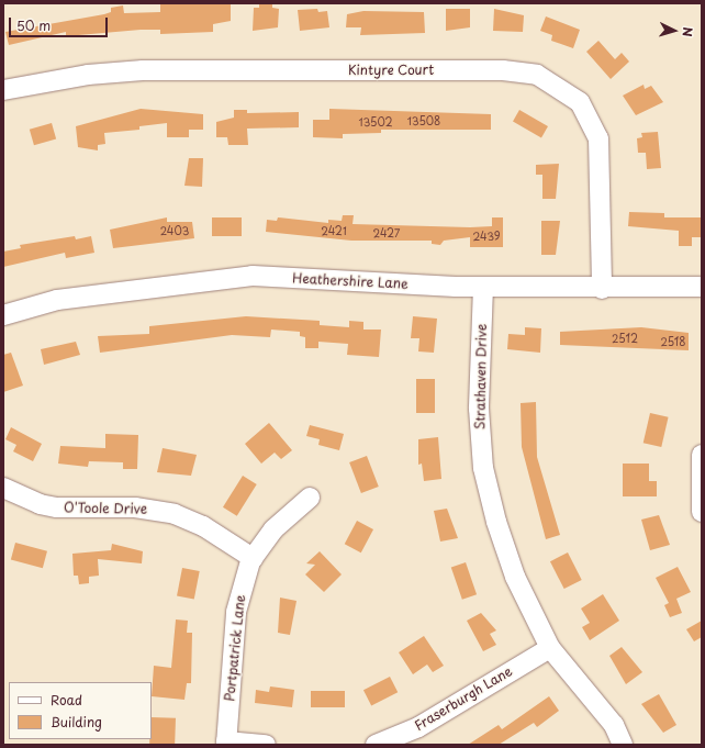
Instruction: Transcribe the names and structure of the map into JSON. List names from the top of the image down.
{
  "streets": {
    "street": [
      "Kintyre Court",
      "Heathershire Lane",
      "Strathaven Drive",
      "O'Toole Drive",
      "Portpatrick Lane",
      "Fraserburgh Lane"
    ]
  },
  "crossings": [
    ["Kintyre Court", "Heathershire Lane"],
    ["Heathershire Lane", "Strathaven Drive"],
    ["Strathaven Drive", "Fraserburgh Lane"],
    ["O'Toole Drive", "Portpatrick Lane"]
  ],
  "house_numbers": [
    "13508",
    "13502",
    "2403",
    "2421",
    "2427",
    "2439",
    "2512",
    "2518"
  ],
  "legend": ["Road", "Building"],
  "scale_bar": "50 m",
  "north": "right"
}
